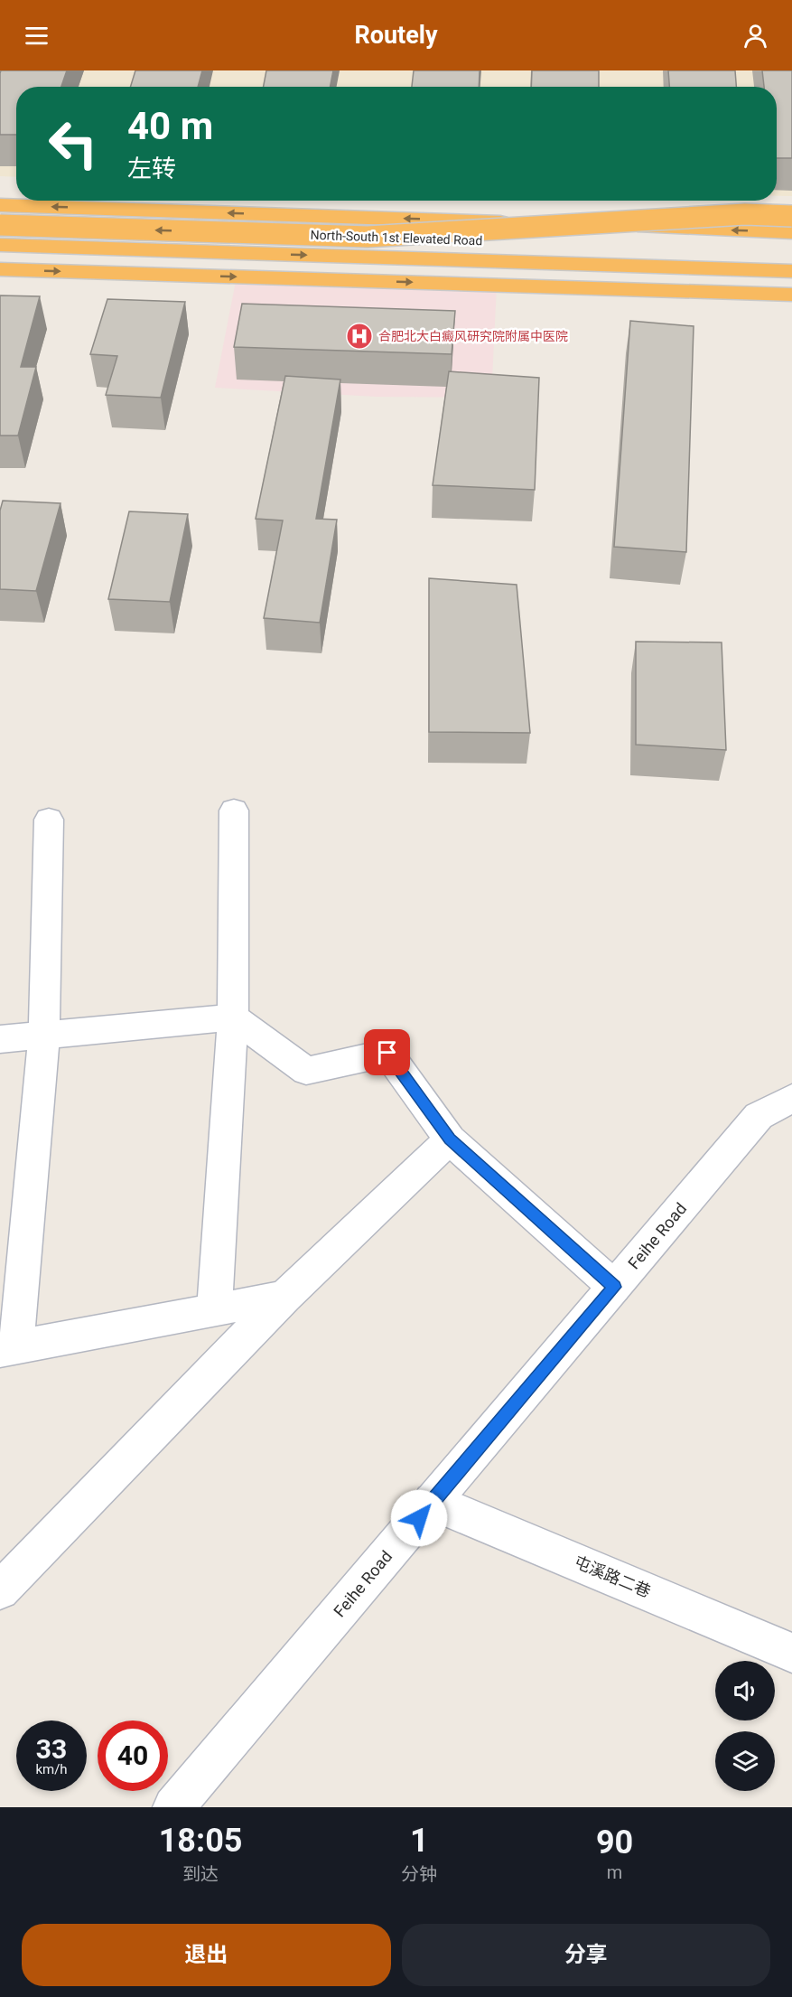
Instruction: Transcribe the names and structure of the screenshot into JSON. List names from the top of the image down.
{
  "streets": {
    "highway": ["North-South 1st Elevated Road"],
    "street": ["Feihe Road", "屯溪路二巷"]
  },
  "crossings": [
    ["Feihe Road", "屯溪路二巷"]
  ],
  "places": {
    "hospital": ["合肥北大白癜风研究院附属中医院"]
  },
  "page": {
    "header": "Routely",
    "turn": ["40 m", "左转"],
    "speed": "33 km/h",
    "limit": "40",
    "eta": [
      "18:05",
      "到达",
      "1",
      "分钟",
      "90",
      "m"
    ],
    "buttons": ["退出", "分享"]
  }
}
